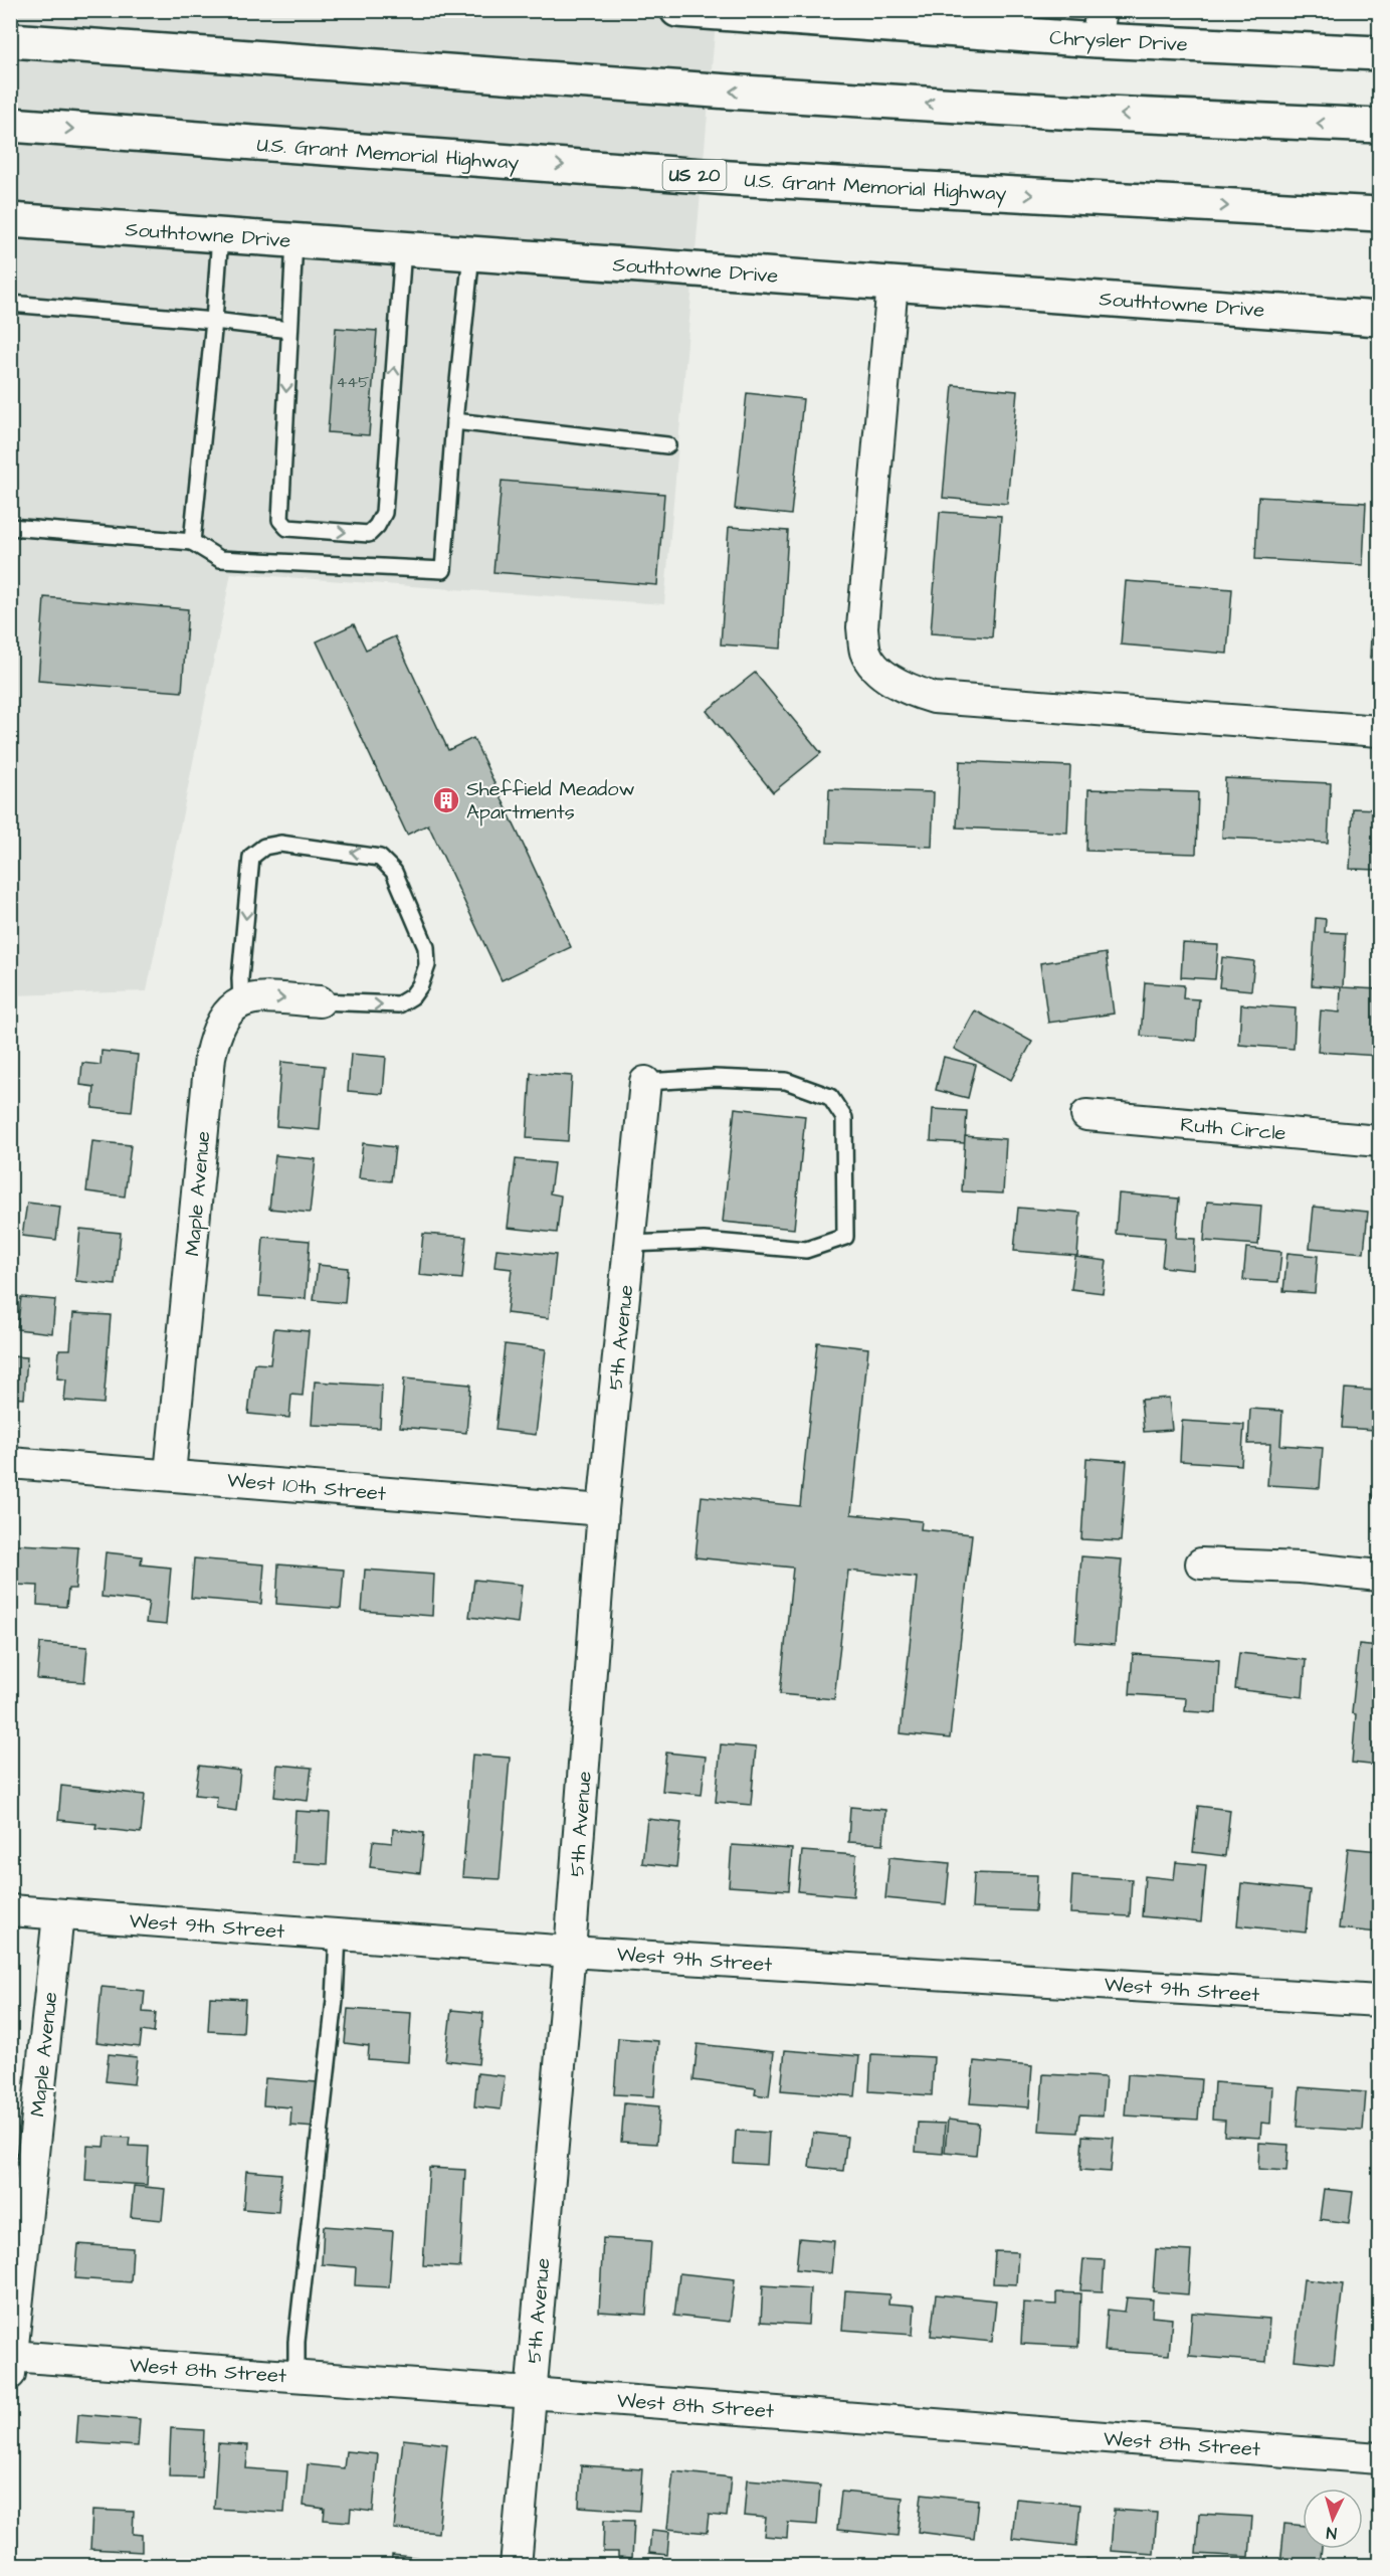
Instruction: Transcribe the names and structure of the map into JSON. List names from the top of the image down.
{
  "streets": {
    "main road": [
      "Chrysler Drive",
      "U.S. Grant Memorial Highway",
      "US 20",
      "Southtowne Drive"
    ],
    "street": [
      "Ruth Circle",
      "Maple Avenue",
      "5th Avenue",
      "West 10th Street",
      "West 9th Street",
      "West 8th Street"
    ]
  },
  "crossings": [
    ["Maple Avenue", "West 10th Street"],
    ["Maple Avenue", "West 9th Street"],
    ["Maple Avenue", "West 8th Street"],
    ["5th Avenue", "West 10th Street"],
    ["5th Avenue", "West 9th Street"],
    ["5th Avenue", "West 8th Street"]
  ],
  "places": {
    "building": ["Sheffield Meadow Apartments"]
  },
  "house_numbers": ["445"],
  "north": "bottom"
}
